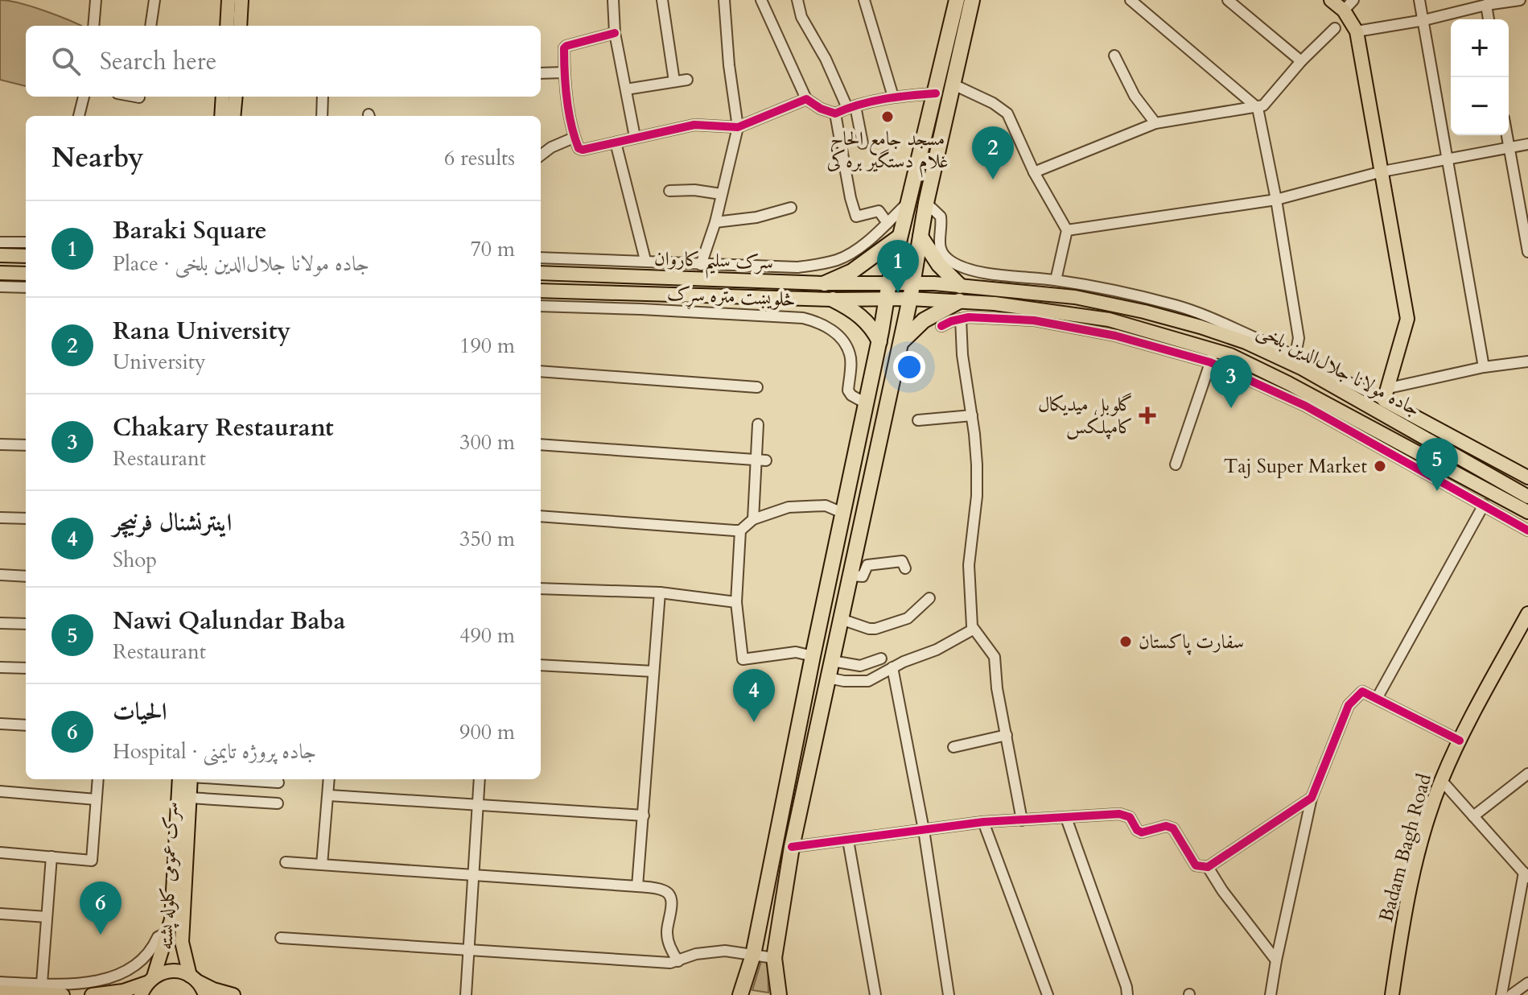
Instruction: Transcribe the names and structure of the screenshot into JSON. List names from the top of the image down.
{
  "streets": {
    "main road": [
      "سرک سلیم کاروان",
      "جاده مولانا جلال‌الدین بلخی",
      "Badam Bagh Road",
      "سرک عمومی کلوله پشته"
    ],
    "street": ["څلویښت متره سړک"]
  },
  "crossings": [
    ["سرک سلیم کاروان", "جاده مولانا جلال‌الدین بلخی"]
  ],
  "places": {
    "other": ["مسجد جامع الحاج غلام دستگیر بره‌کی", "Taj Super Market", "سفارت پاکستان"],
    "health": ["گلوبل میدیکال کامپلکس"]
  },
  "page": {
    "map_buttons": ["+", "−"],
    "search": "Search here",
    "heading": ["Nearby", "6 results"],
    "pins": [
      "2",
      "1",
      "3",
      "5",
      "4",
      "6"
    ],
    "list": [
      {
        "mark": "1",
        "name": "Baraki Square",
        "note": "Place · جاده مولانا جلال‌الدین بلخی",
        "value": "70 m"
      },
      {
        "mark": "2",
        "name": "Rana University",
        "note": "University",
        "value": "190 m"
      },
      {
        "mark": "3",
        "name": "Chakary Restaurant",
        "note": "Restaurant",
        "value": "300 m"
      },
      {
        "mark": "4",
        "name": "اینترنشنال فرنیچر",
        "note": "Shop",
        "value": "350 m"
      },
      {
        "mark": "5",
        "name": "Nawi Qalundar Baba",
        "note": "Restaurant",
        "value": "490 m"
      },
      {
        "mark": "6",
        "name": "الحیات",
        "note": "Hospital · جاده پروژه تایمنی",
        "value": "900 m"
      }
    ]
  }
}
